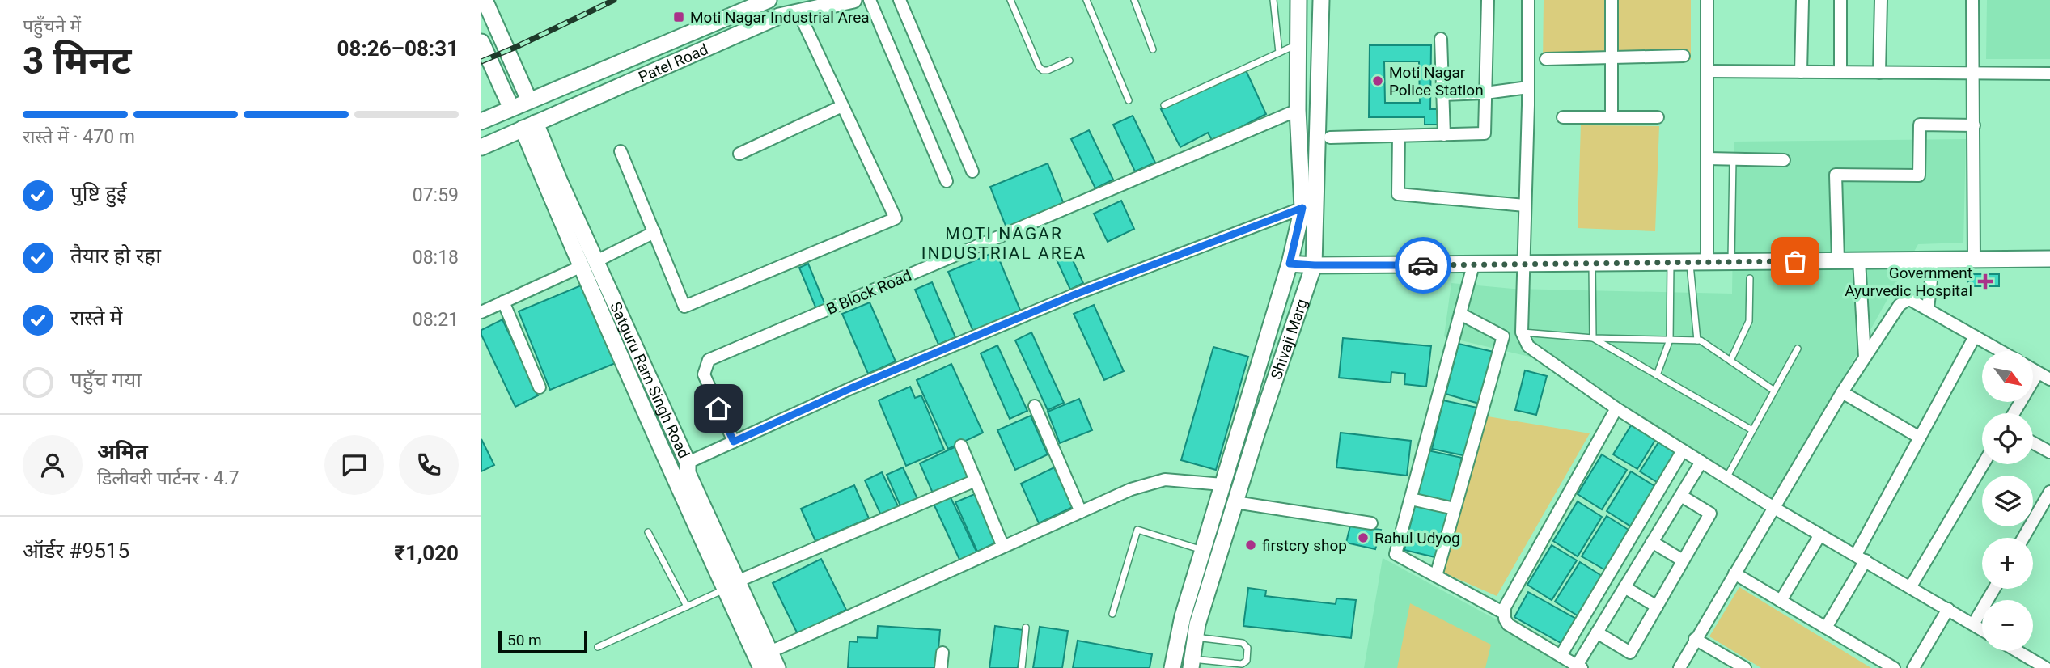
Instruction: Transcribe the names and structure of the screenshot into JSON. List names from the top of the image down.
{
  "streets": {
    "main road": ["Patel Road", "Shivaji Marg", "Satguru Ram Singh Road"],
    "street": ["B Block Road"]
  },
  "crossings": [
    ["Patel Road", "Satguru Ram Singh Road"],
    ["B Block Road", "Shivaji Marg"]
  ],
  "districts": ["MOTI NAGAR INDUSTRIAL AREA"],
  "places": {
    "transit": ["Moti Nagar Industrial Area"],
    "other": ["Moti Nagar Police Station", "Rahul Udyog", "firstcry shop"],
    "health": ["Government Ayurvedic Hospital"]
  },
  "scale_bar": "50 m",
  "north": "bottom right",
  "page": {
    "heading": ["3 मिनट", "पहुँचने में", "08:26–08:31"],
    "panel": [
      "अमित",
      "डिलीवरी पार्टनर · 4.7",
      "ऑर्डर #9515",
      "₹1,020"
    ],
    "bar": "रास्ते में · 470 m",
    "list": [
      ["पुष्टि हुई", "07:59"],
      ["तैयार हो रहा", "08:18"],
      ["रास्ते में", "08:21"],
      "पहुँच गया"
    ],
    "map_buttons": ["+", "−"],
    "scale": "50 m"
  }
}
